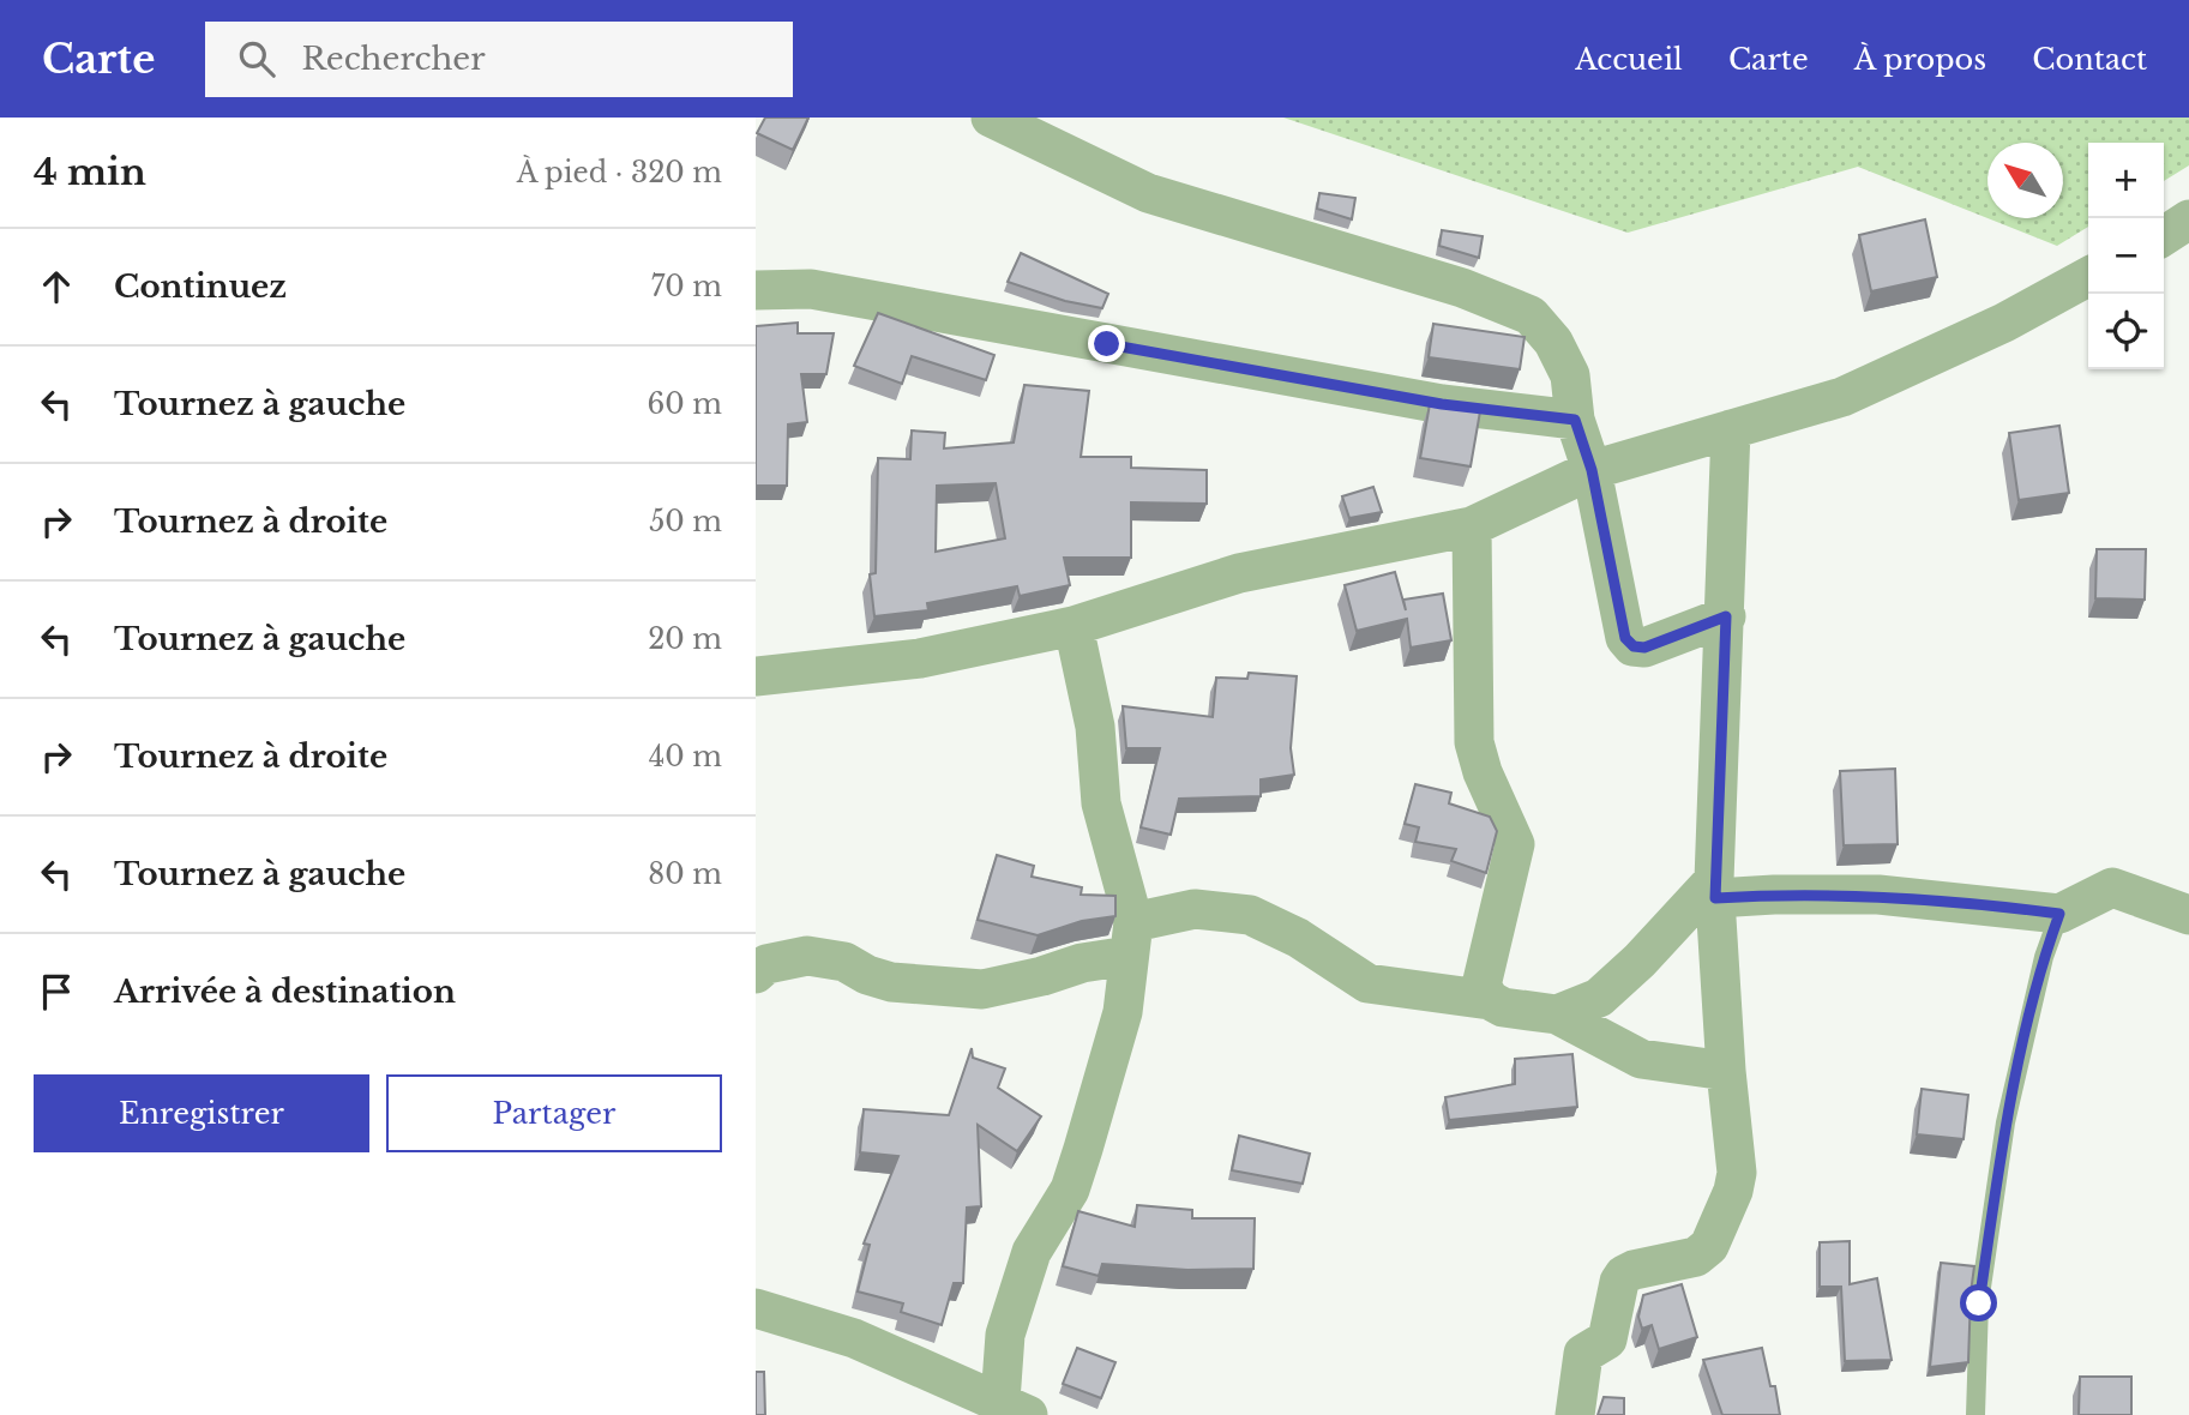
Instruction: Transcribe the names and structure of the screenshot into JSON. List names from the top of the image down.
{
  "north": "top left",
  "page": {
    "header": "Carte",
    "search": "Rechercher",
    "nav": [
      "Accueil",
      "Carte",
      "À propos",
      "Contact"
    ],
    "heading": ["4 min", "À pied · 320 m"],
    "map_buttons": ["+", "−"],
    "list": [
      ["Continuez", "70 m"],
      ["Tournez à gauche", "60 m"],
      ["Tournez à droite", "50 m"],
      ["Tournez à gauche", "20 m"],
      ["Tournez à droite", "40 m"],
      ["Tournez à gauche", "80 m"],
      "Arrivée à destination"
    ],
    "buttons": ["Enregistrer", "Partager"]
  }
}
